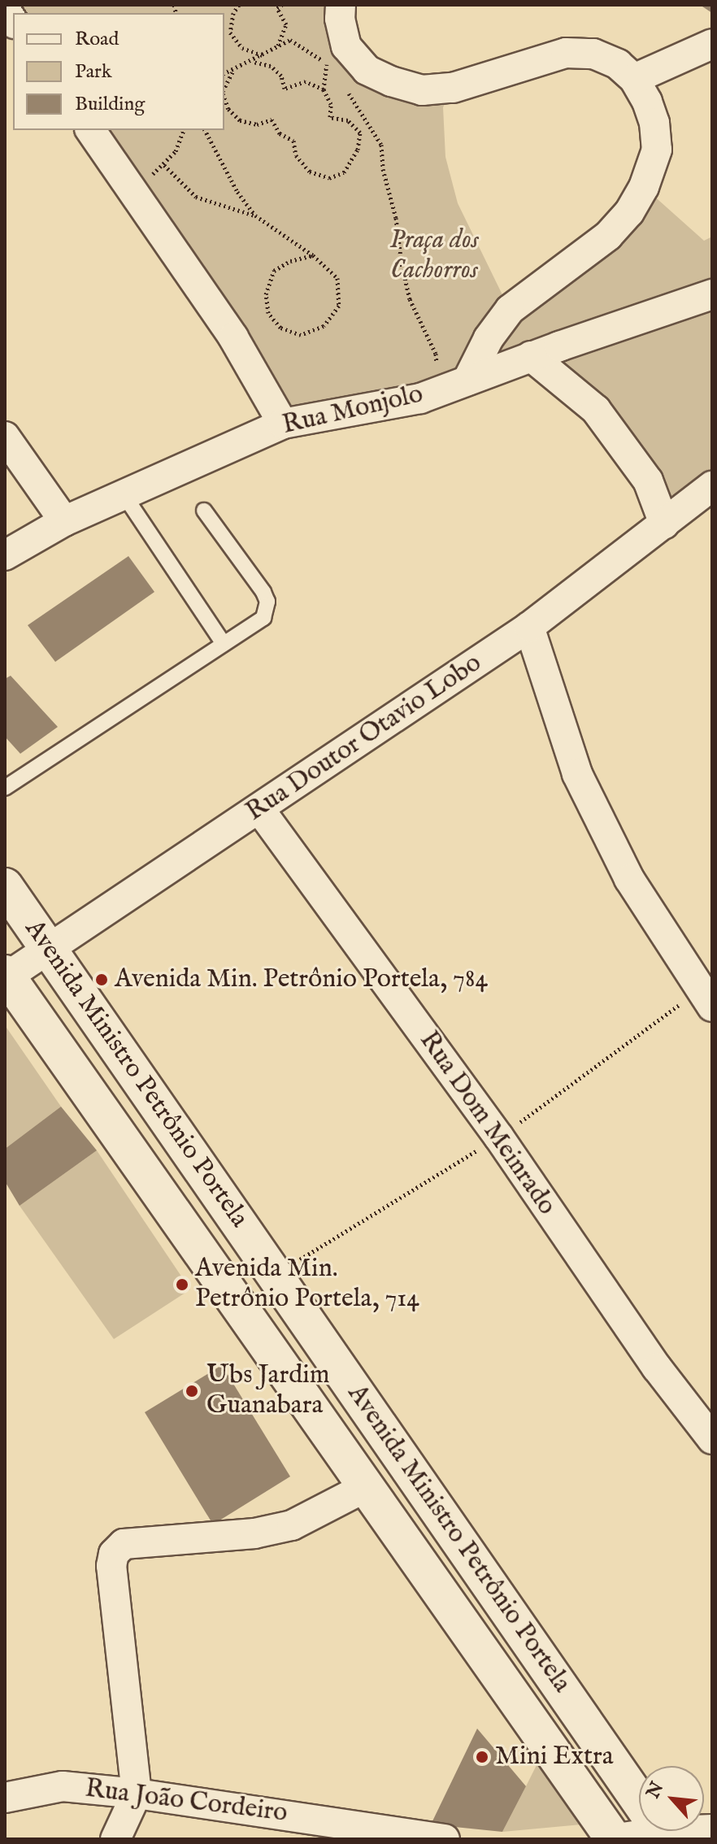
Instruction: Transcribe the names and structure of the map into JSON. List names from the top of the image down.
{
  "streets": {
    "main road": ["Avenida Ministro Petrônio Portela"],
    "street": [
      "Rua Monjolo",
      "Rua Doutor Otavio Lobo",
      "Rua Dom Meinrado",
      "Rua João Cordeiro"
    ]
  },
  "crossings": [
    ["Rua Doutor Otavio Lobo", "Avenida Ministro Petrônio Portela"],
    ["Rua Doutor Otavio Lobo", "Rua Dom Meinrado"]
  ],
  "parks": ["Praça dos Cachorros"],
  "places": [
    "Avenida Min. Petrônio Portela, 784",
    "Avenida Min. Petrônio Portela, 714",
    "Ubs Jardim Guanabara",
    "Mini Extra"
  ],
  "legend": ["Road", "Park", "Building"],
  "north": "top left"
}
